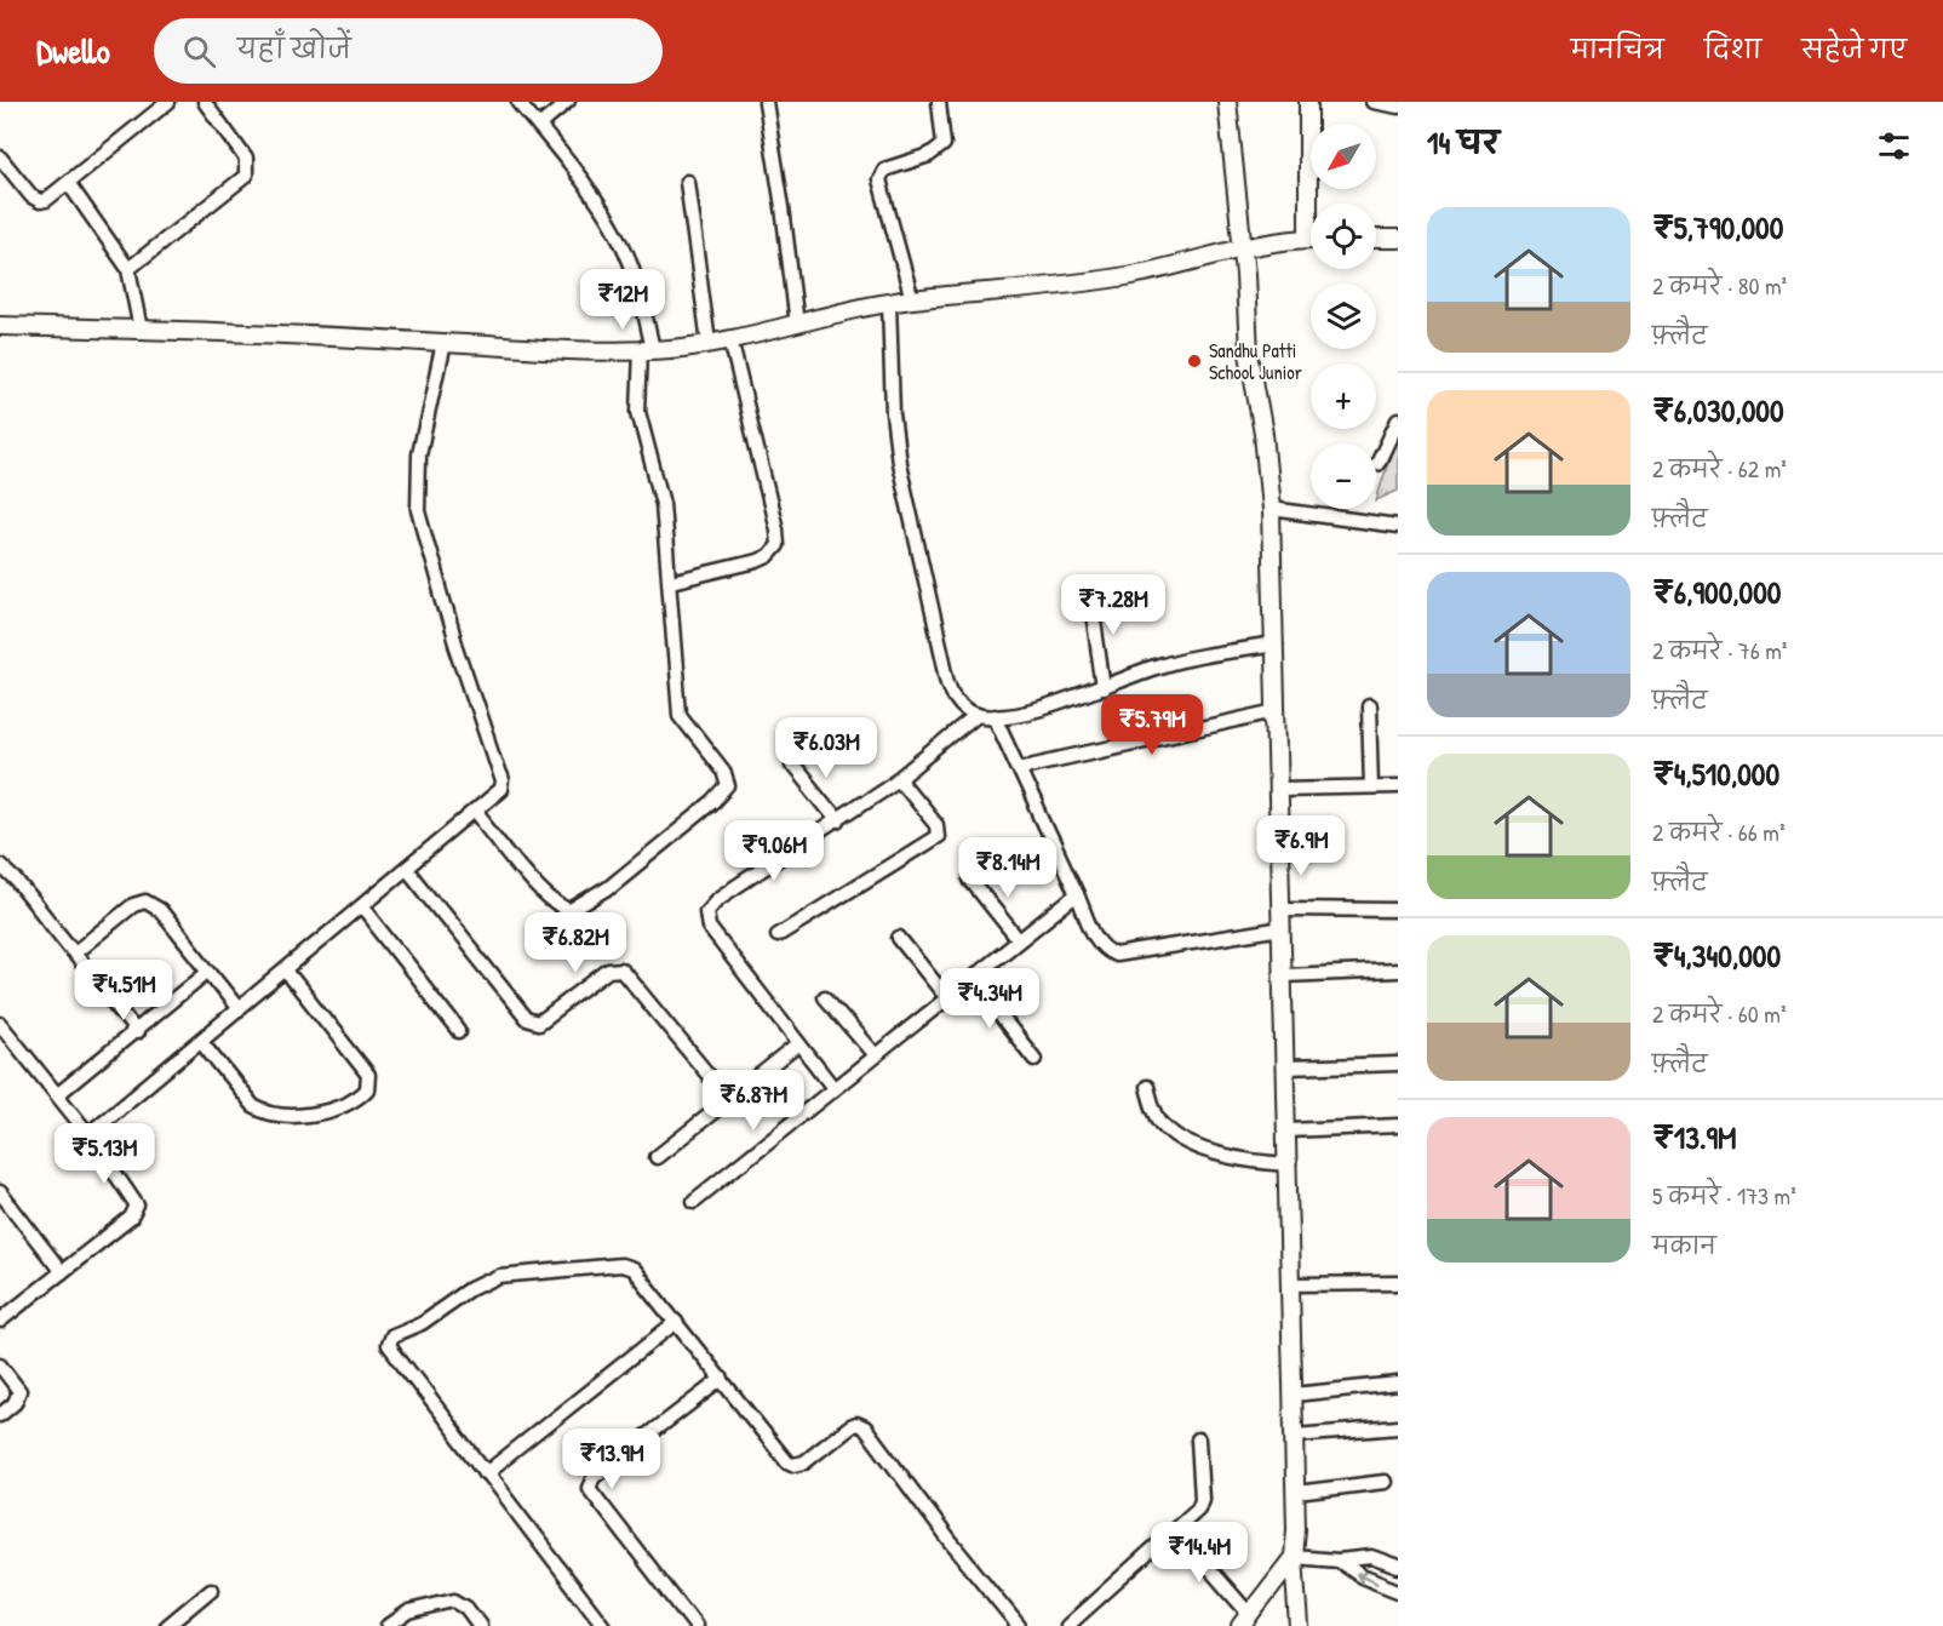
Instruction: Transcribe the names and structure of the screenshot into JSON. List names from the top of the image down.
{
  "places": ["Sandhu Patti School Junior"],
  "north": "bottom left",
  "page": {
    "header": "Dwello",
    "search": "यहाँ खोजें",
    "nav": ["मानचित्र", "दिशा", "सहेजे गए"],
    "heading": "14 घर",
    "map_buttons": ["+", "−"],
    "list": [
      {
        "name": "₹5,790,000",
        "note": "2 कमरे · 80 m² · फ़्लैट"
      },
      {
        "name": "₹6,030,000",
        "note": "2 कमरे · 62 m² · फ़्लैट"
      },
      {
        "name": "₹6,900,000",
        "note": "2 कमरे · 76 m² · फ़्लैट"
      },
      {
        "name": "₹4,510,000",
        "note": "2 कमरे · 66 m² · फ़्लैट"
      },
      {
        "name": "₹4,340,000",
        "note": "2 कमरे · 60 m² · फ़्लैट"
      },
      {
        "name": "₹13.9M",
        "note": "5 कमरे · 173 m² · मकान"
      }
    ],
    "price": [
      "₹12M",
      "₹7.28M",
      "₹5.79M",
      "₹6.03M",
      "₹6.9M",
      "₹9.06M",
      "₹8.14M",
      "₹6.82M",
      "₹4.51M",
      "₹4.34M",
      "₹6.87M",
      "₹5.13M",
      "₹13.9M",
      "₹14.4M"
    ]
  }
}
